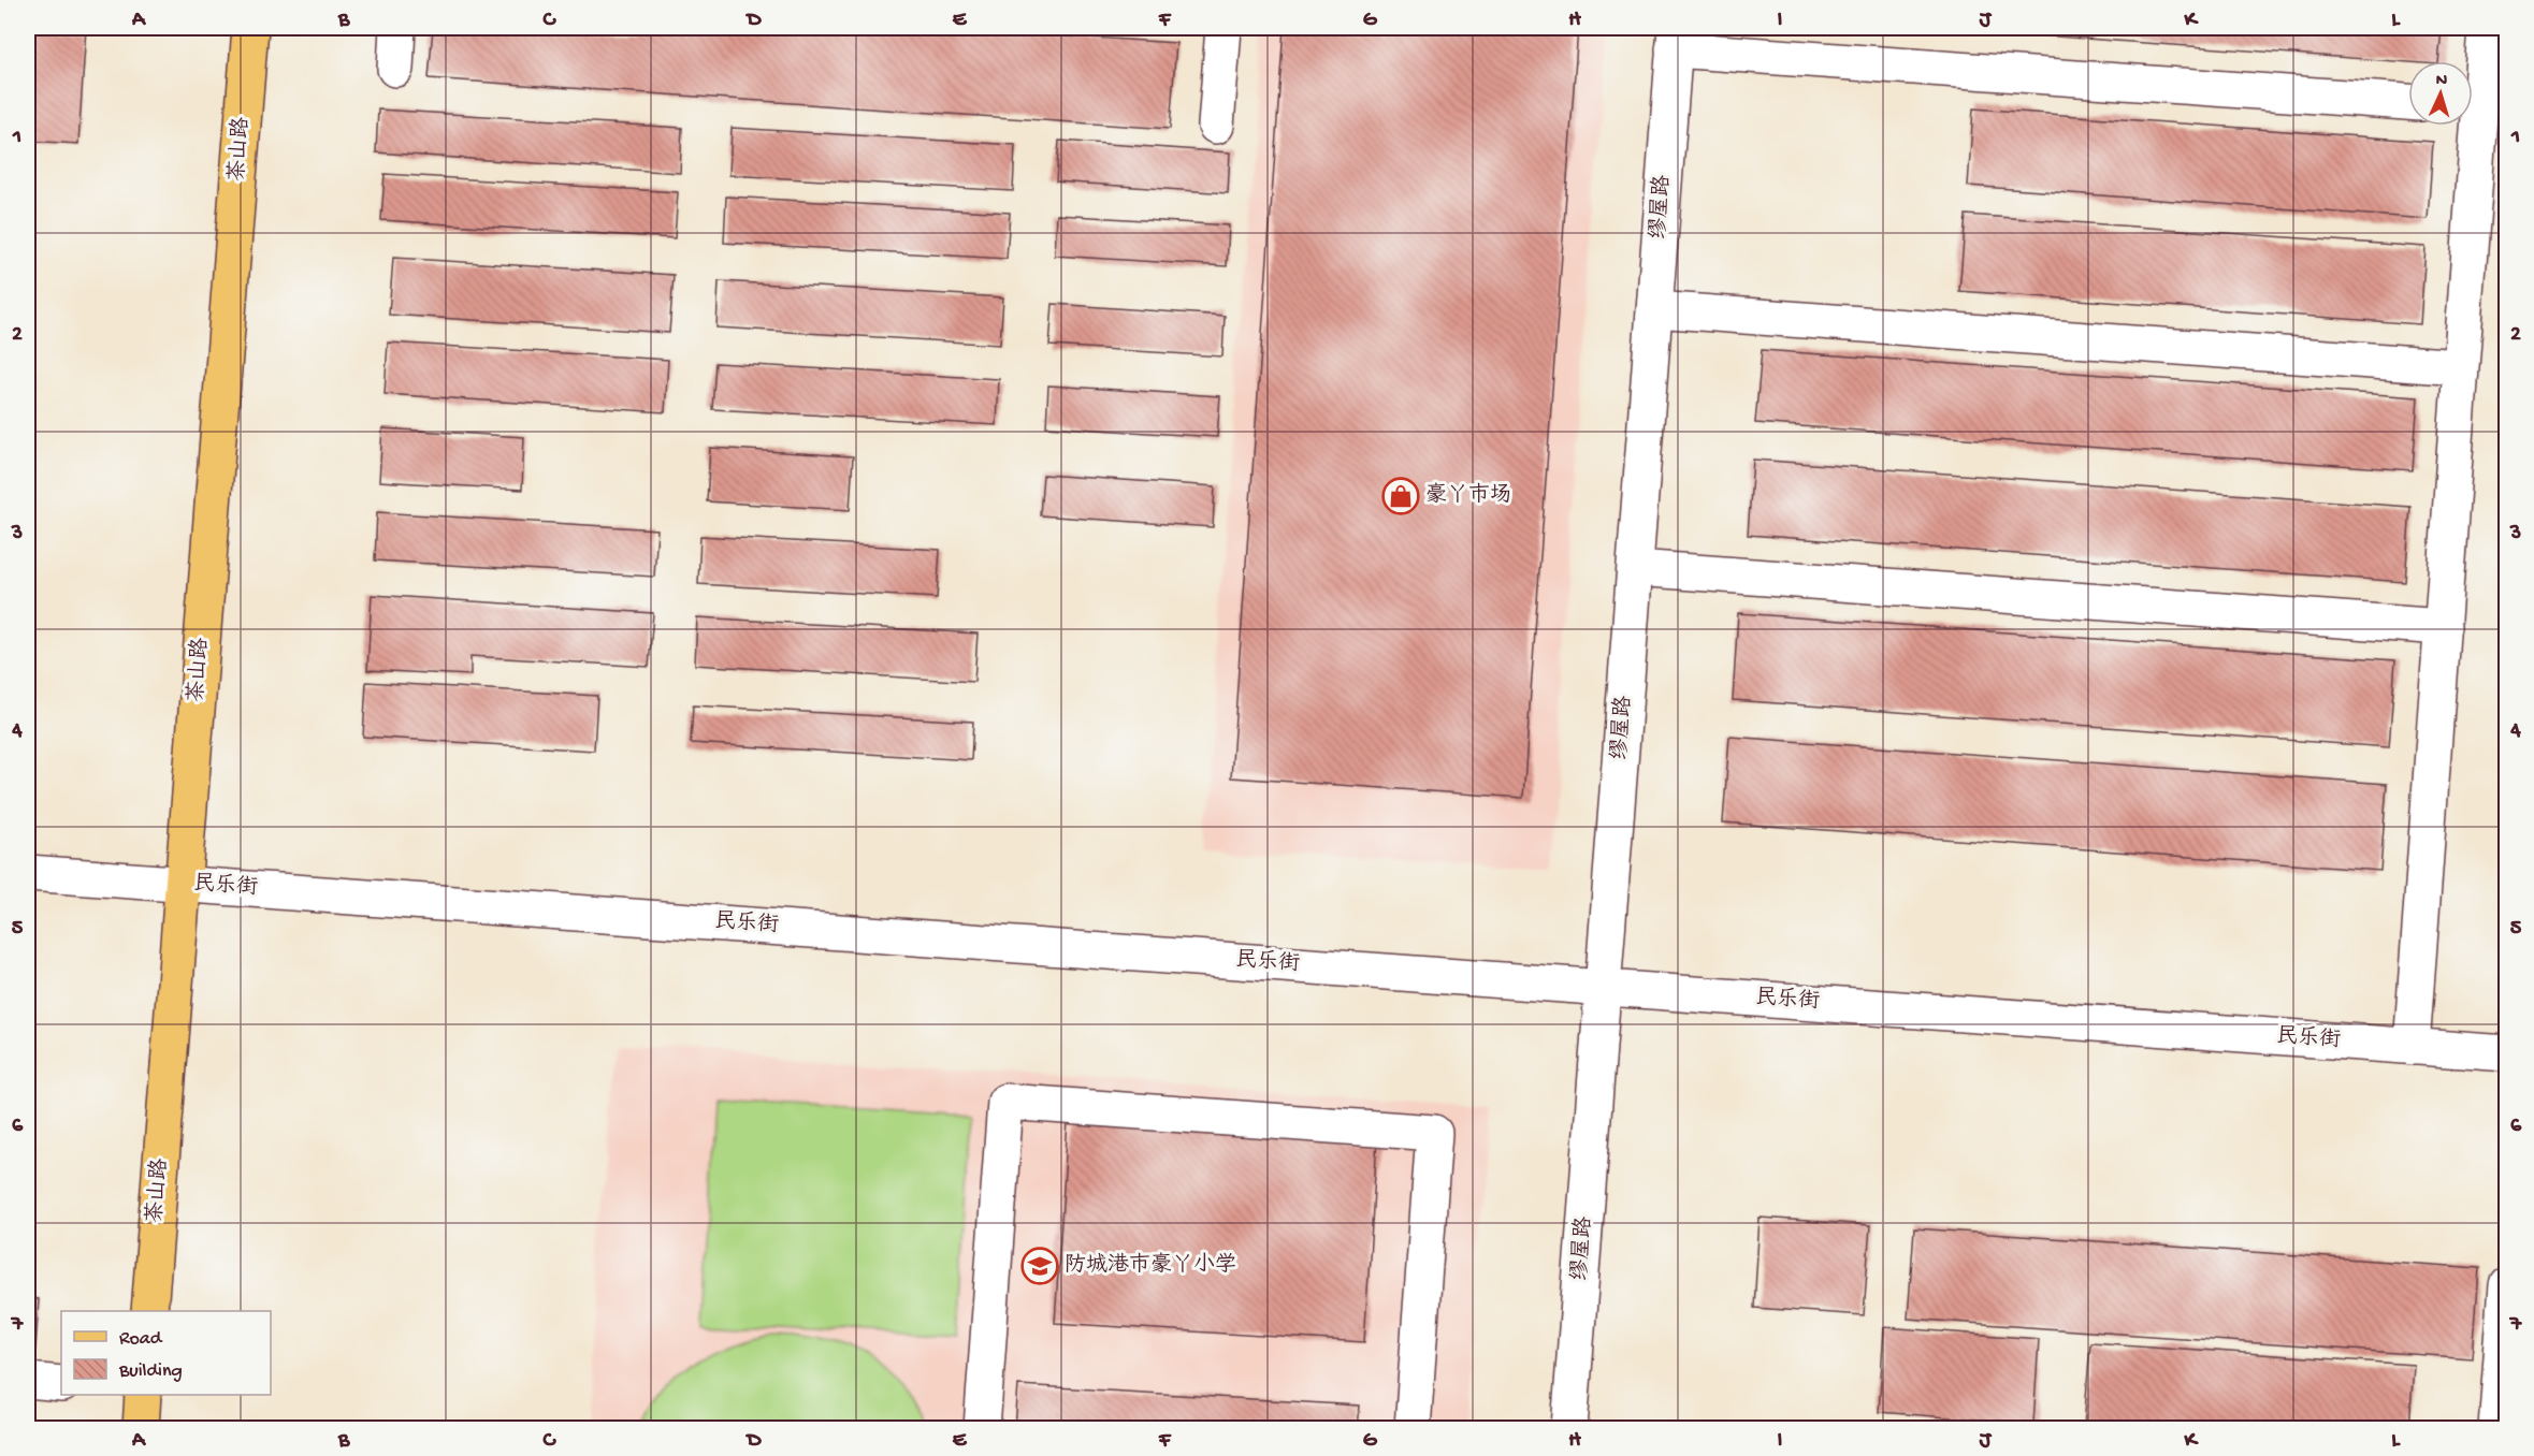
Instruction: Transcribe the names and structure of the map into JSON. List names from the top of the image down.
{
  "streets": {
    "main road": ["茶山路"],
    "street": ["缪屋路", "民乐街"]
  },
  "crossings": [
    ["茶山路", "民乐街"],
    ["缪屋路", "民乐街"]
  ],
  "places": {
    "shop": ["豪丫市场"],
    "school or university": ["防城港市豪丫小学"]
  },
  "legend": ["Road", "Building"],
  "north": "top",
  "grid": {
    "columns": [
      "A",
      "B",
      "C",
      "D",
      "E",
      "F",
      "G",
      "H",
      "I",
      "J",
      "K",
      "L"
    ],
    "rows": [
      "1",
      "2",
      "3",
      "4",
      "5",
      "6",
      "7"
    ]
  }
}
